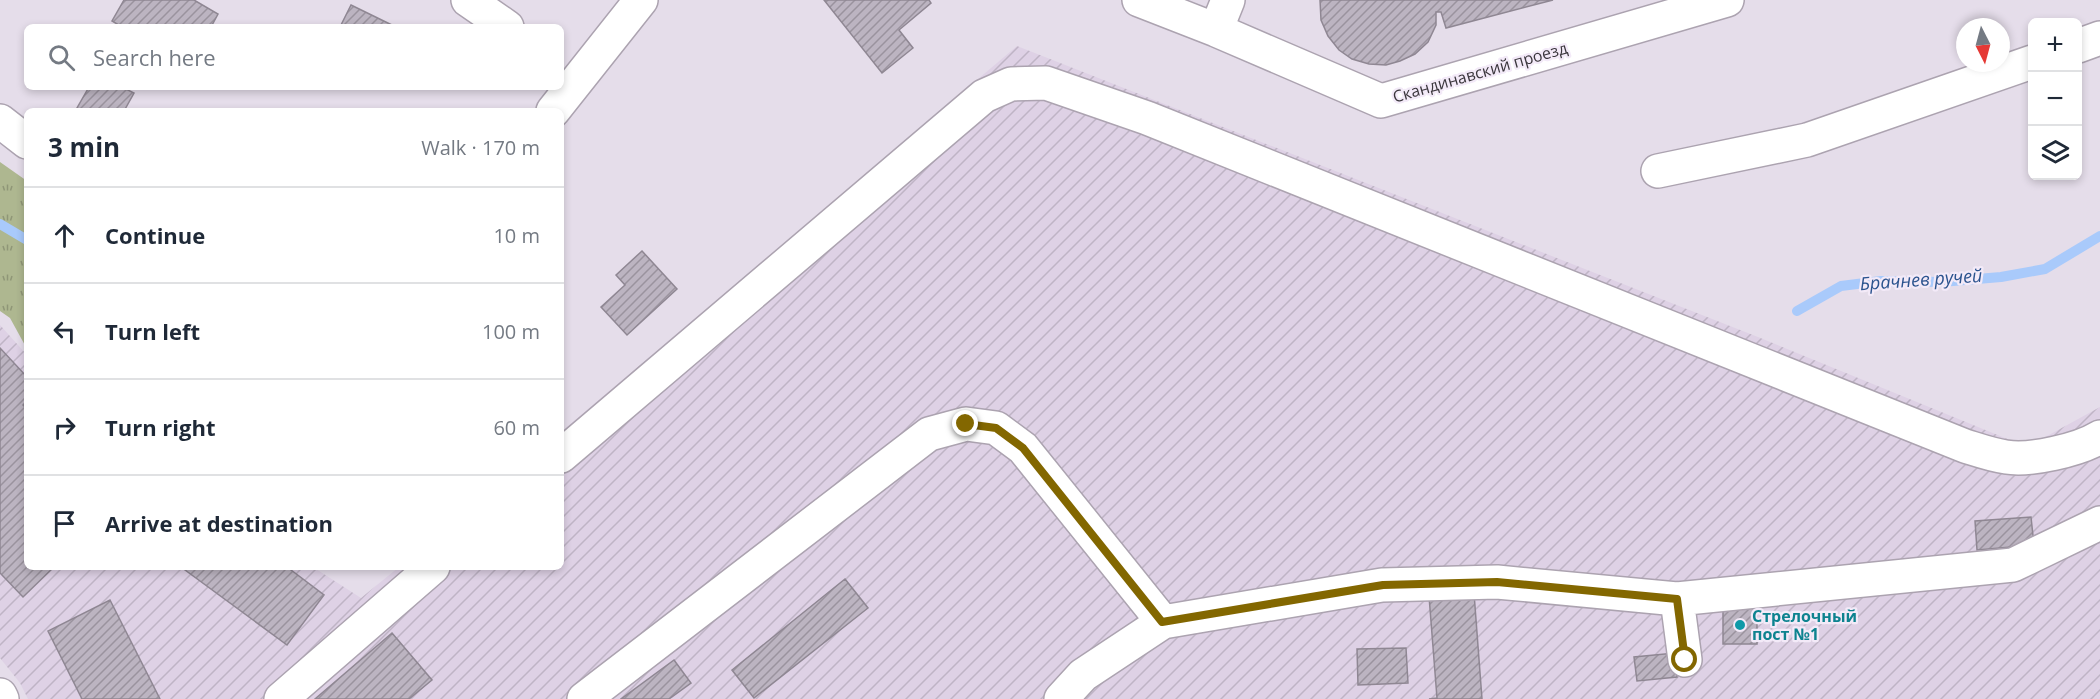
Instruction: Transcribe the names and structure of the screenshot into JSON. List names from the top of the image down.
{
  "streets": {
    "street": ["Скандинавский проезд"]
  },
  "water": ["Брачнев ручей"],
  "places": ["Стрелочный пост №1"],
  "north": "bottom",
  "page": {
    "map_buttons": ["+", "−"],
    "search": "Search here",
    "heading": ["3 min", "Walk · 170 m"],
    "list": [
      ["Continue", "10 m"],
      ["Turn left", "100 m"],
      ["Turn right", "60 m"],
      "Arrive at destination"
    ]
  }
}
